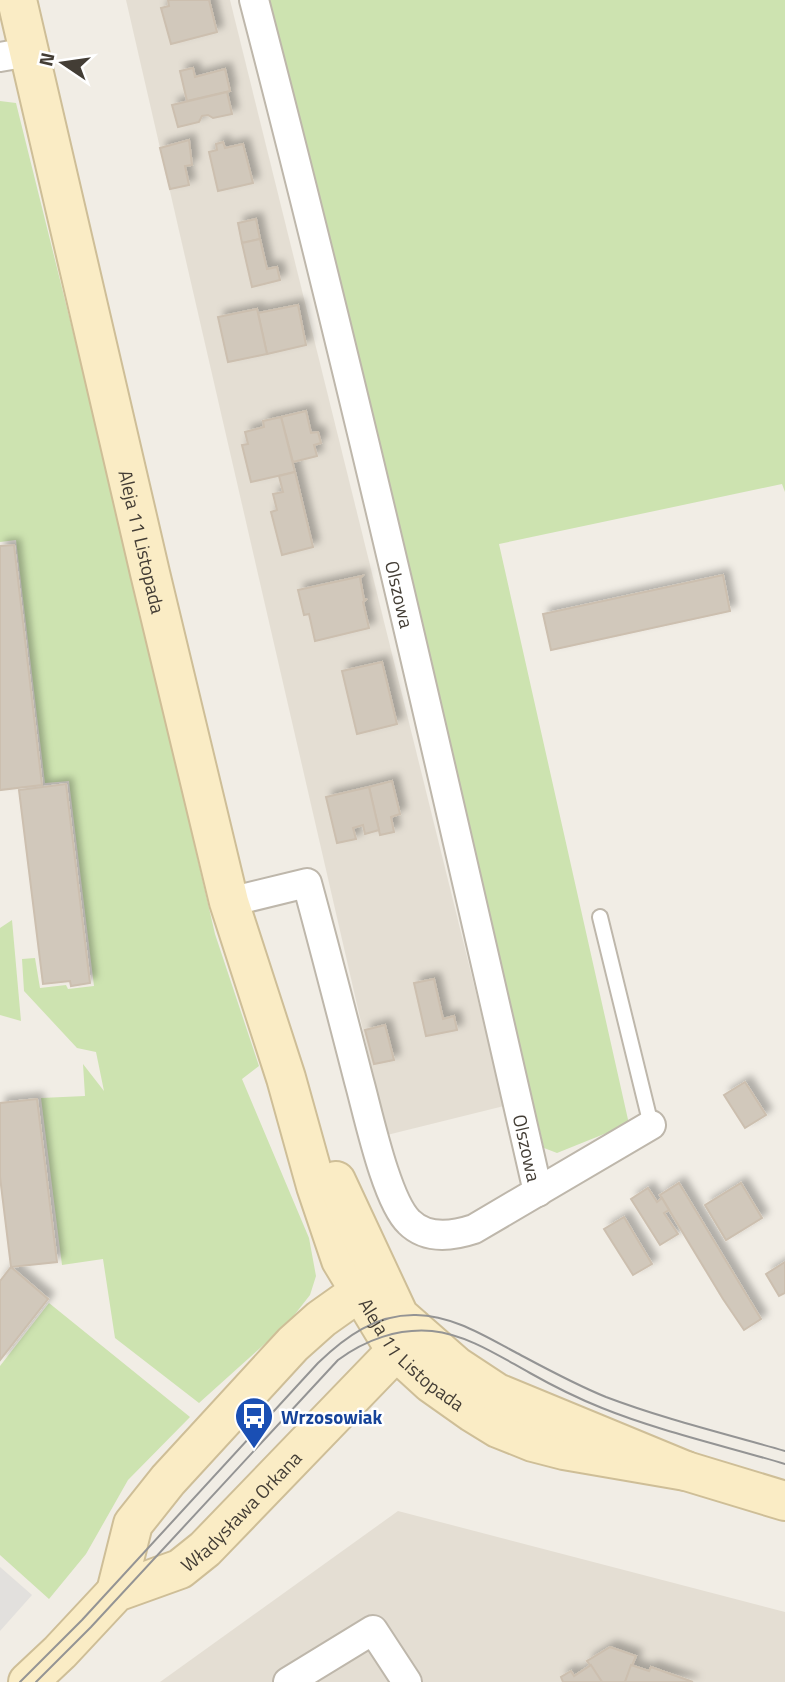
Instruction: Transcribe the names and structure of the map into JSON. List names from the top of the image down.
{
  "streets": {
    "street": ["Aleja 11 Listopada", "Olszowa", "Władysława Orkana"]
  },
  "crossings": [
    ["Aleja 11 Listopada", "Władysława Orkana"]
  ],
  "places": {
    "bus stop": ["Wrzosowiak"]
  },
  "north": "left"
}
